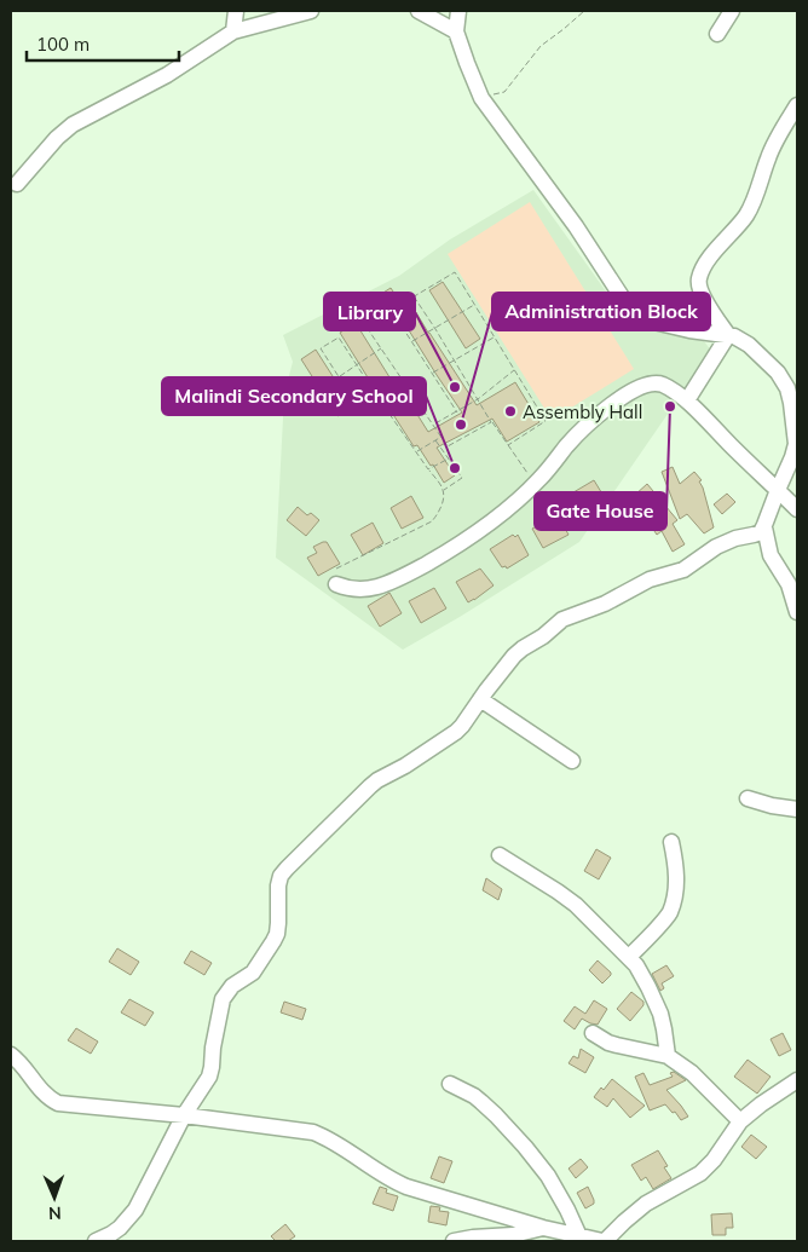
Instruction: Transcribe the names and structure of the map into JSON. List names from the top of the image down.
{
  "places": [
    "Library",
    "Gate House",
    "Assembly Hall",
    "Administration Block",
    "Malindi Secondary School"
  ],
  "scale_bar": "100 m",
  "north": "bottom"
}
